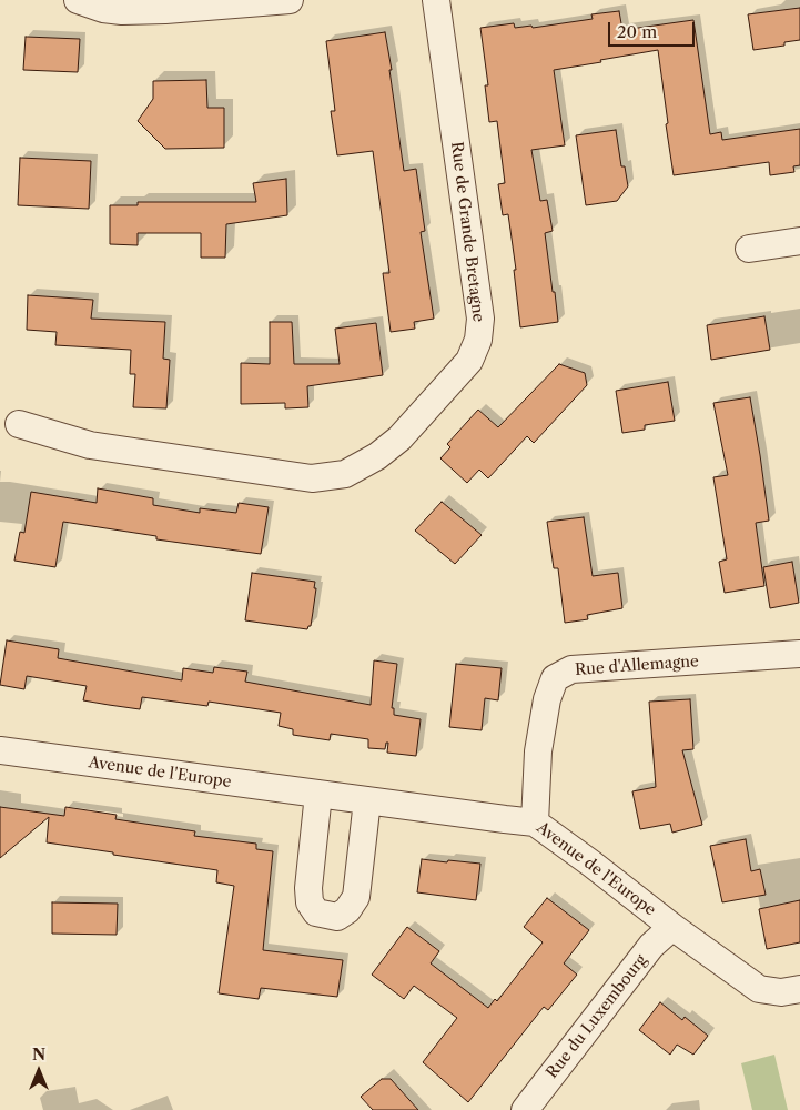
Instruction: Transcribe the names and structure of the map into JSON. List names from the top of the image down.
{
  "streets": {
    "street": [
      "Rue de Grande Bretagne",
      "Rue d'Allemagne",
      "Avenue de l'Europe",
      "Rue du Luxembourg"
    ]
  },
  "crossings": [
    ["Rue d'Allemagne", "Avenue de l'Europe"],
    ["Avenue de l'Europe", "Rue du Luxembourg"]
  ],
  "scale_bar": "20 m",
  "north": "top"
}
